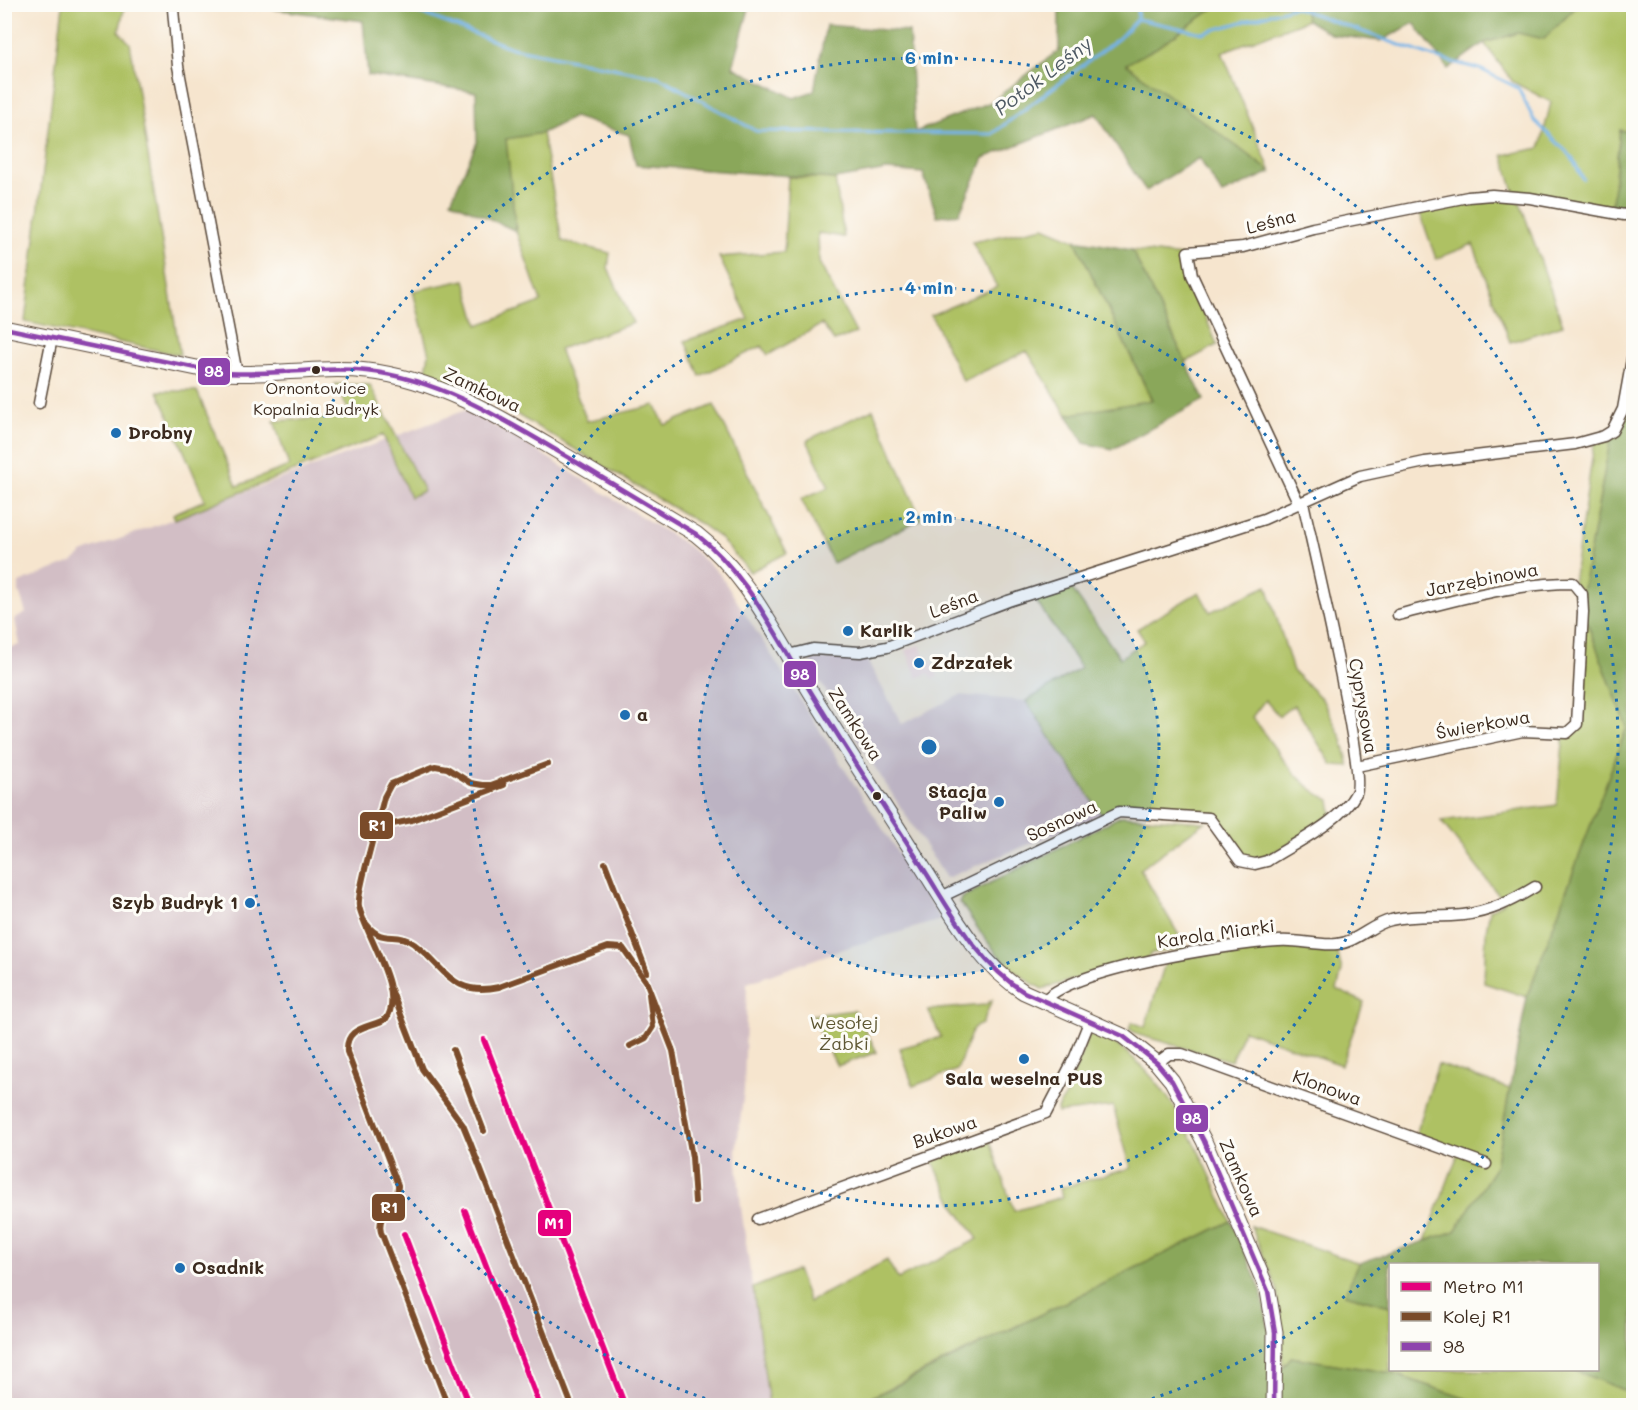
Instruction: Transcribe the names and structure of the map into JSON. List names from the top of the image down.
{
  "streets": {
    "street": [
      "Leśna",
      "Zamkowa",
      "Jarzębinowa",
      "Cyprysowa",
      "Świerkowa",
      "Sosnowa",
      "Karola Miarki",
      "Klonowa",
      "Bukowa"
    ]
  },
  "crossings": [
    ["Leśna", "Zamkowa"],
    ["Leśna", "Cyprysowa"],
    ["Zamkowa", "Sosnowa"],
    ["Zamkowa", "Karola Miarki"],
    ["Zamkowa", "Klonowa"],
    ["Zamkowa", "Bukowa"],
    ["Jarzębinowa", "Świerkowa"],
    ["Cyprysowa", "Świerkowa"],
    ["Cyprysowa", "Sosnowa"]
  ],
  "water": ["Potok Leśny"],
  "parks": ["Wesołej Żabki"],
  "places": [
    "Ornontowice Kopalnia Budryk",
    "Drobny",
    "Karlik",
    "Zdrzałek",
    "a",
    "Stacja Paliw",
    "Szyb Budryk 1",
    "Sala weselna PUS",
    "Osadnik"
  ],
  "lines": ["transit line 98", "rail line R1", "metro line M1"],
  "legend": ["Metro M1", "Kolej R1", "98"],
  "rings": ["6 min", "4 min", "2 min"]
}
